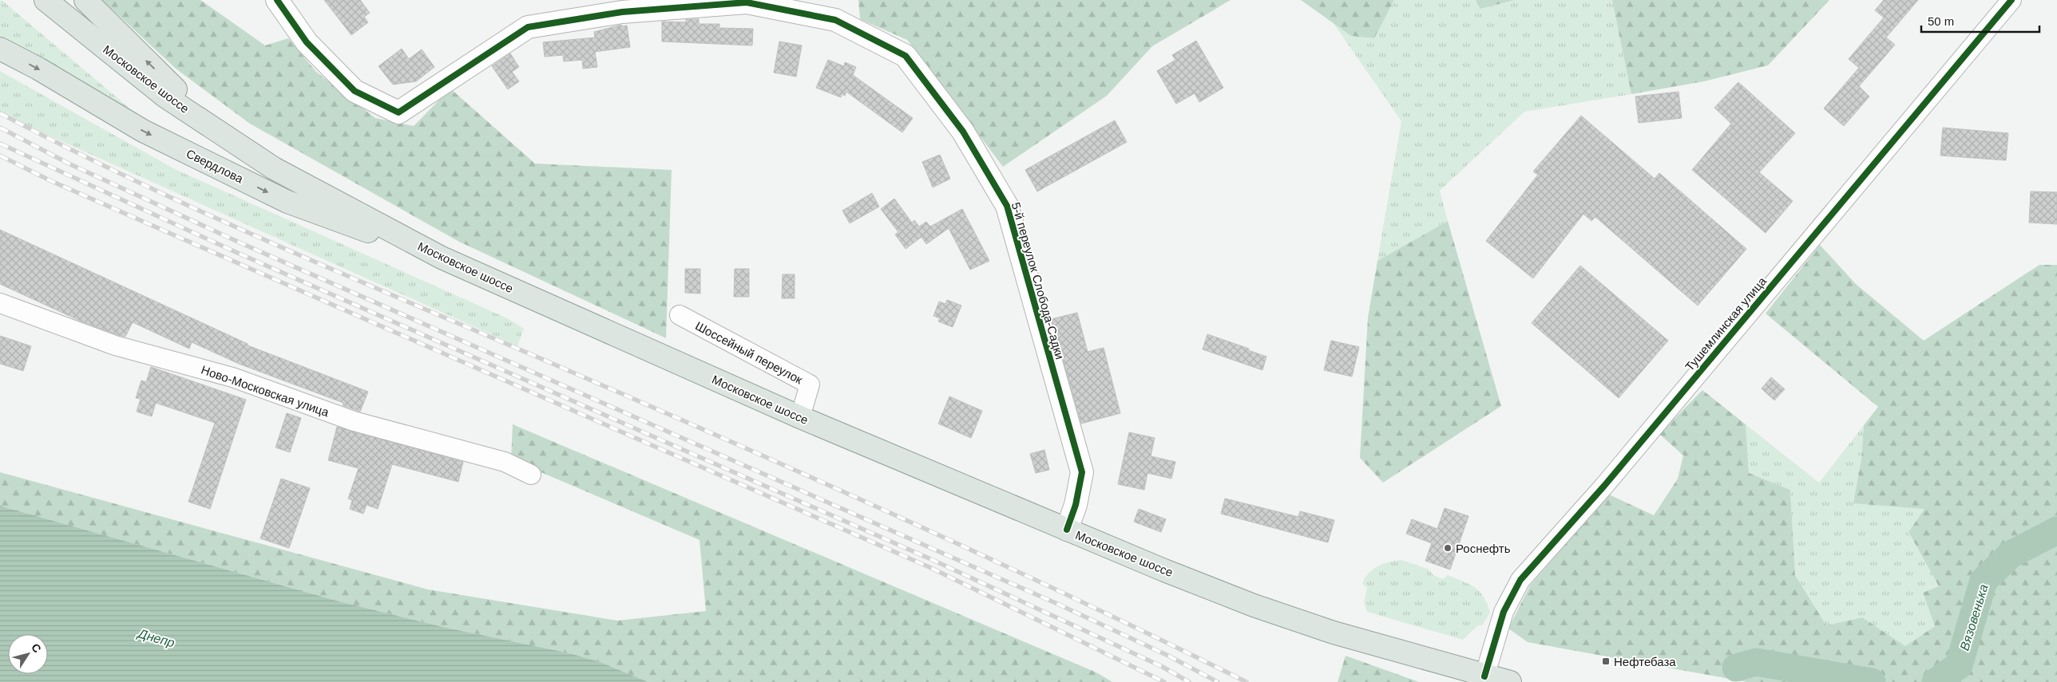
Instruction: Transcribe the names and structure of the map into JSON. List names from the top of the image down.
{
  "streets": {
    "main road": ["Московское шоссе", "Свердлова"],
    "street": [
      "5-й переулок Слобода-Садки",
      "Тушемлинская улица",
      "Шоссейный переулок",
      "Ново-Московская улица"
    ]
  },
  "crossings": [
    ["Московское шоссе", "Свердлова"],
    ["Московское шоссе", "5-й переулок Слобода-Садки"],
    ["Московское шоссе", "Тушемлинская улица"],
    ["Московское шоссе", "Шоссейный переулок"]
  ],
  "water": ["Вязовенька", "Днепр"],
  "places": {
    "other": ["Роснефть"],
    "transit": ["Нефтебаза"]
  },
  "scale_bar": "50 m",
  "north": "top right"
}
